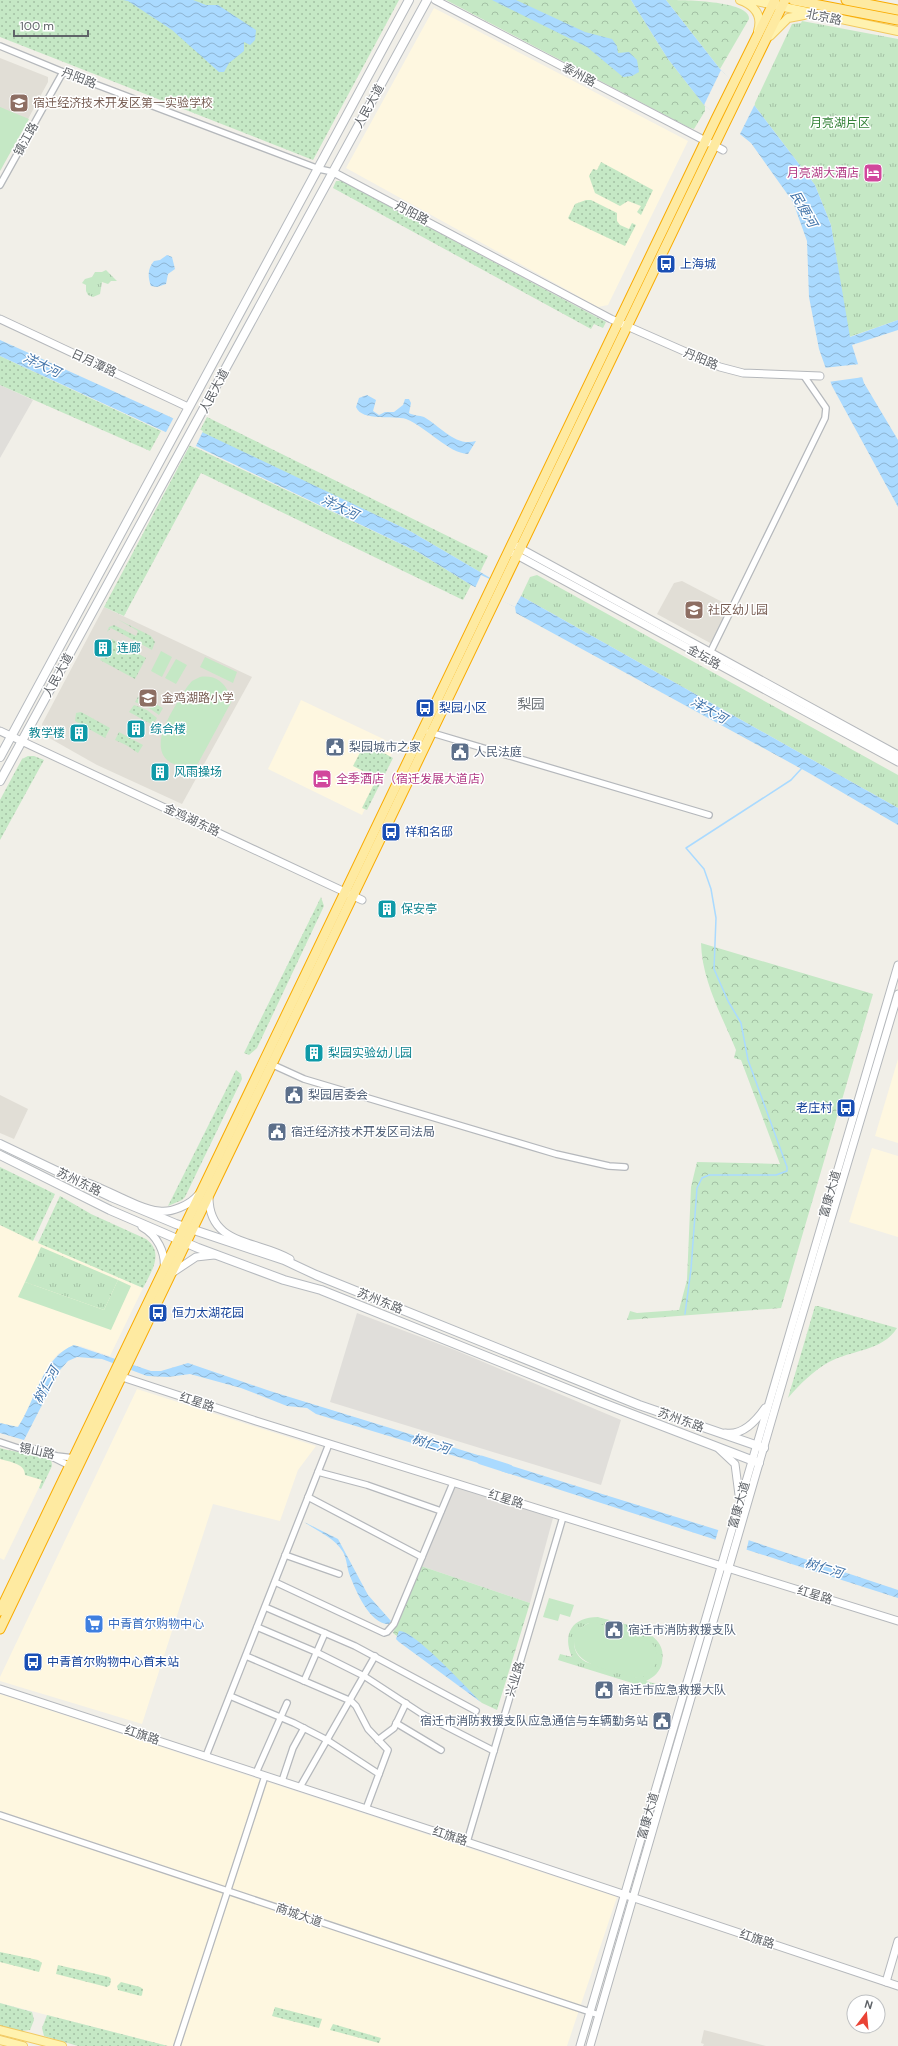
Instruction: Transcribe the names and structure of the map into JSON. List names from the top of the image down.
{
  "streets": {
    "main road": ["北京路", "人民大道", "苏州东路"],
    "street": [
      "泰州路",
      "丹阳路",
      "镇江路",
      "日月潭路",
      "金坛路",
      "金鸡湖东路",
      "富康大道",
      "红星路",
      "锡山路",
      "兴业路",
      "红旗路",
      "商城大道"
    ]
  },
  "crossings": [
    ["丹阳路", "人民大道"],
    ["丹阳路", "镇江路"],
    ["人民大道", "日月潭路"],
    ["人民大道", "金鸡湖东路"],
    ["苏州东路", "富康大道"],
    ["富康大道", "红星路"],
    ["富康大道", "红旗路"],
    ["富康大道", "商城大道"],
    ["红星路", "兴业路"],
    ["兴业路", "红旗路"]
  ],
  "districts": ["梨园"],
  "water": ["民便河", "洋大河", "树仁河"],
  "parks": ["月亮湖片区"],
  "places": {
    "school or university": ["宿迁经济技术开发区第一实验学校", "社区幼儿园", "金鸡湖路小学"],
    "hotel": ["月亮湖大酒店", "全季酒店（宿迁发展大道店）"],
    "bus stop": [
      "上海城",
      "梨园小区",
      "祥和名邸",
      "老庄村",
      "恒力太湖花园",
      "中青首尔购物中心首末站"
    ],
    "building": [
      "连廊",
      "综合楼",
      "教学楼",
      "风雨操场",
      "保安亭",
      "梨园实验幼儿园"
    ],
    "public building": [
      "梨园城市之家",
      "人民法庭",
      "梨园居委会",
      "宿迁经济技术开发区司法局",
      "宿迁市消防救援支队",
      "宿迁市应急救援大队",
      "宿迁市消防救援支队应急通信与车辆勤务站"
    ],
    "supermarket": ["中青首尔购物中心"]
  },
  "scale_bar": "100 m",
  "north": "top"
}
